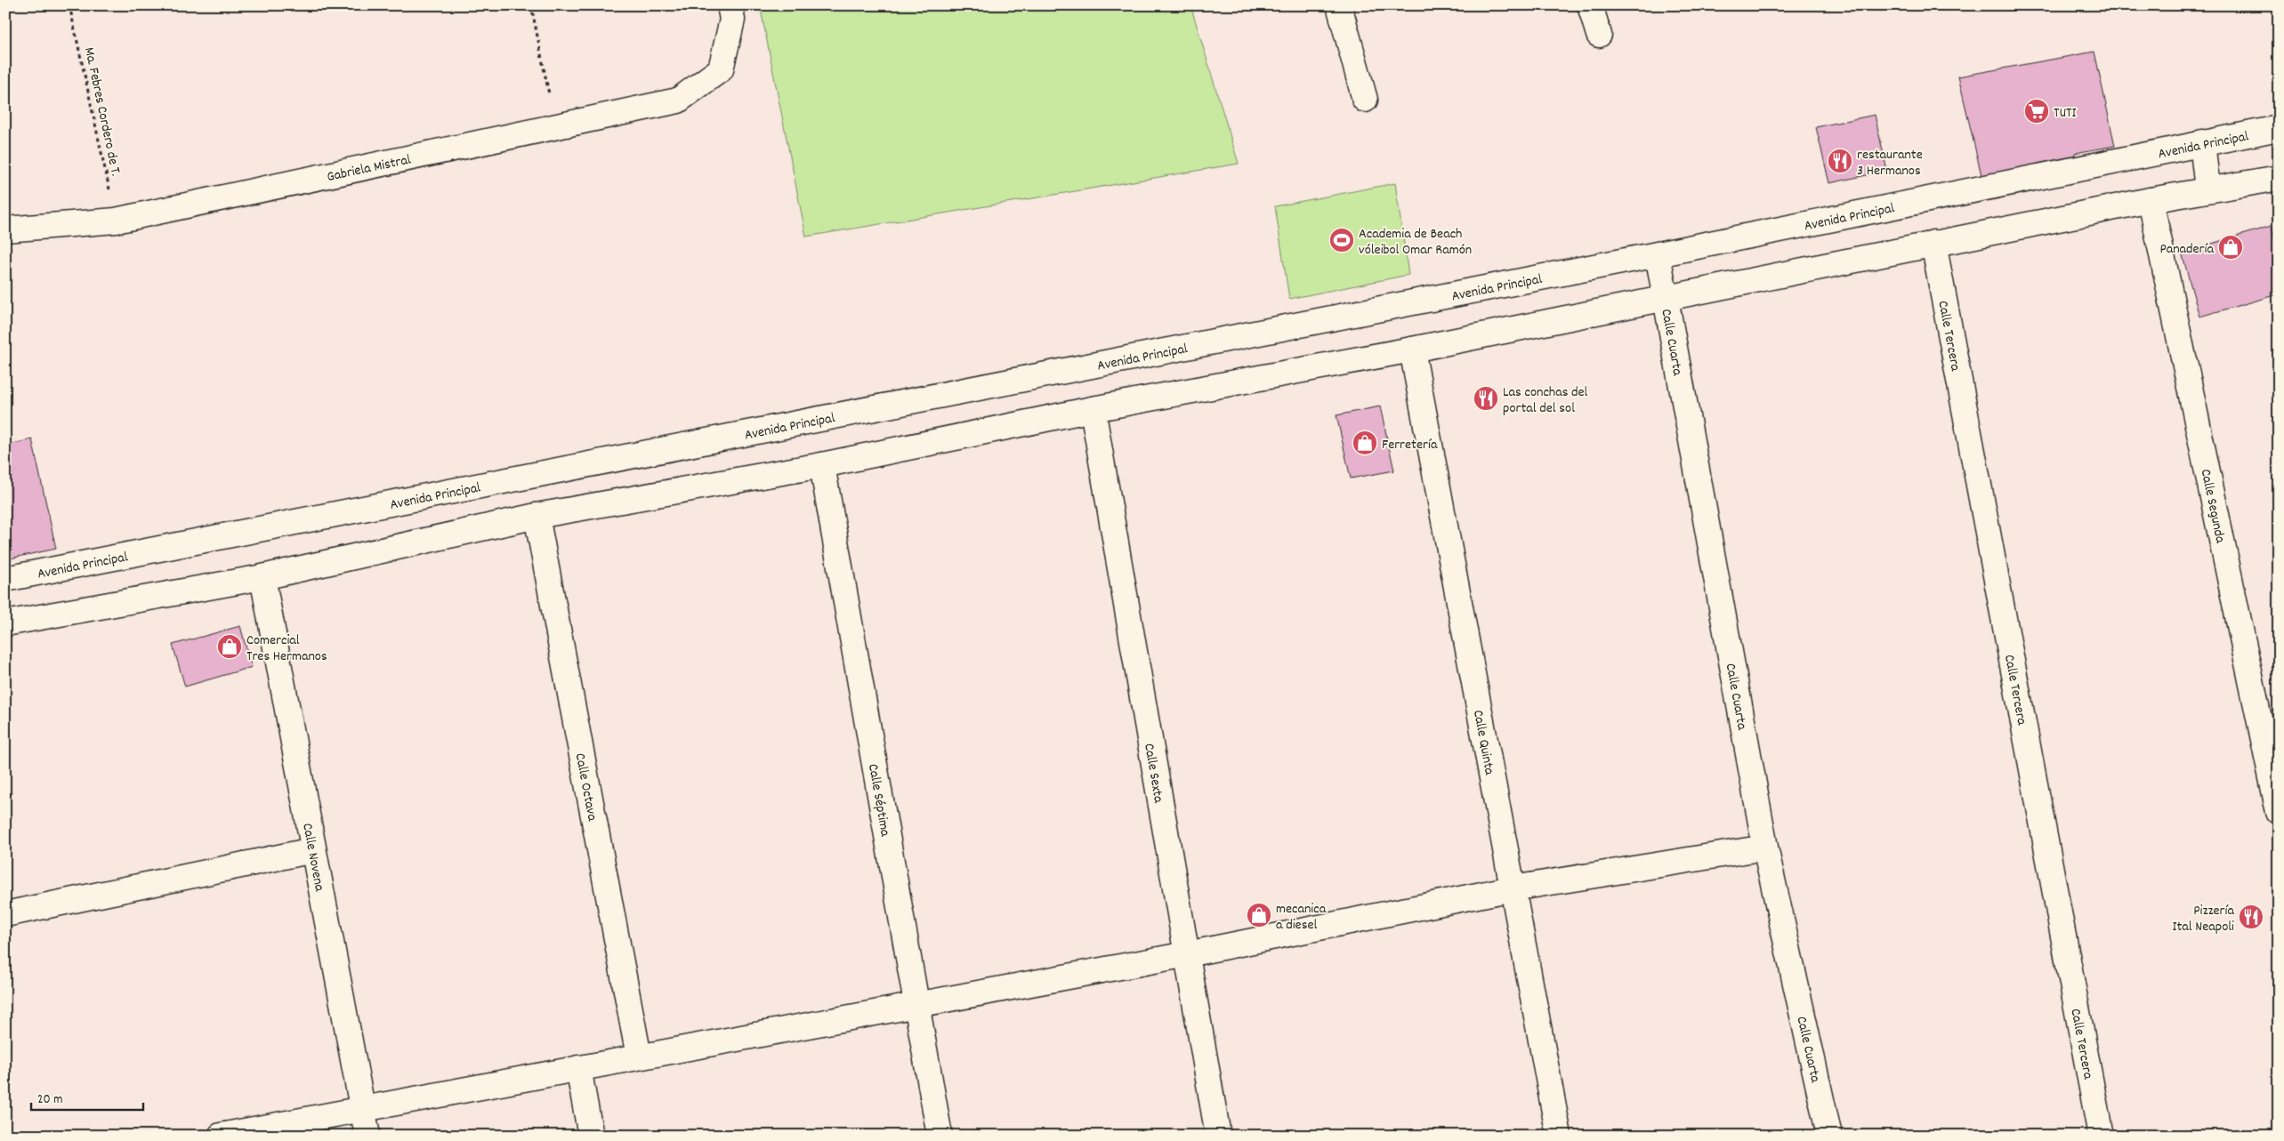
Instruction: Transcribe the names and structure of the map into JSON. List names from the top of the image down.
{
  "streets": {
    "street": [
      "Avenida Principal",
      "Gabriela Mistral",
      "Calle Tercera",
      "Calle Cuarta",
      "Calle Segunda",
      "Calle Quinta",
      "Calle Sexta",
      "Calle Octava",
      "Calle Séptima",
      "Calle Novena"
    ],
    "path": ["Ma. Febres Cordero de T."]
  },
  "crossings": [
    ["Ma. Febres Cordero de T.", "Gabriela Mistral"],
    ["Avenida Principal", "Calle Cuarta"]
  ],
  "places": {
    "supermarket": ["TUTI"],
    "restaurant": ["restaurante 3 Hermanos", "Las conchas del portal del sol", "Pizzería Ital Neapoli"],
    "sports": ["Academia de Beach vóleibol Omar Ramón"],
    "shop": [
      "Panadería",
      "Ferretería",
      "Comercial Tres Hermanos",
      "mecanica a diesel"
    ]
  },
  "scale_bar": "20 m"
}
